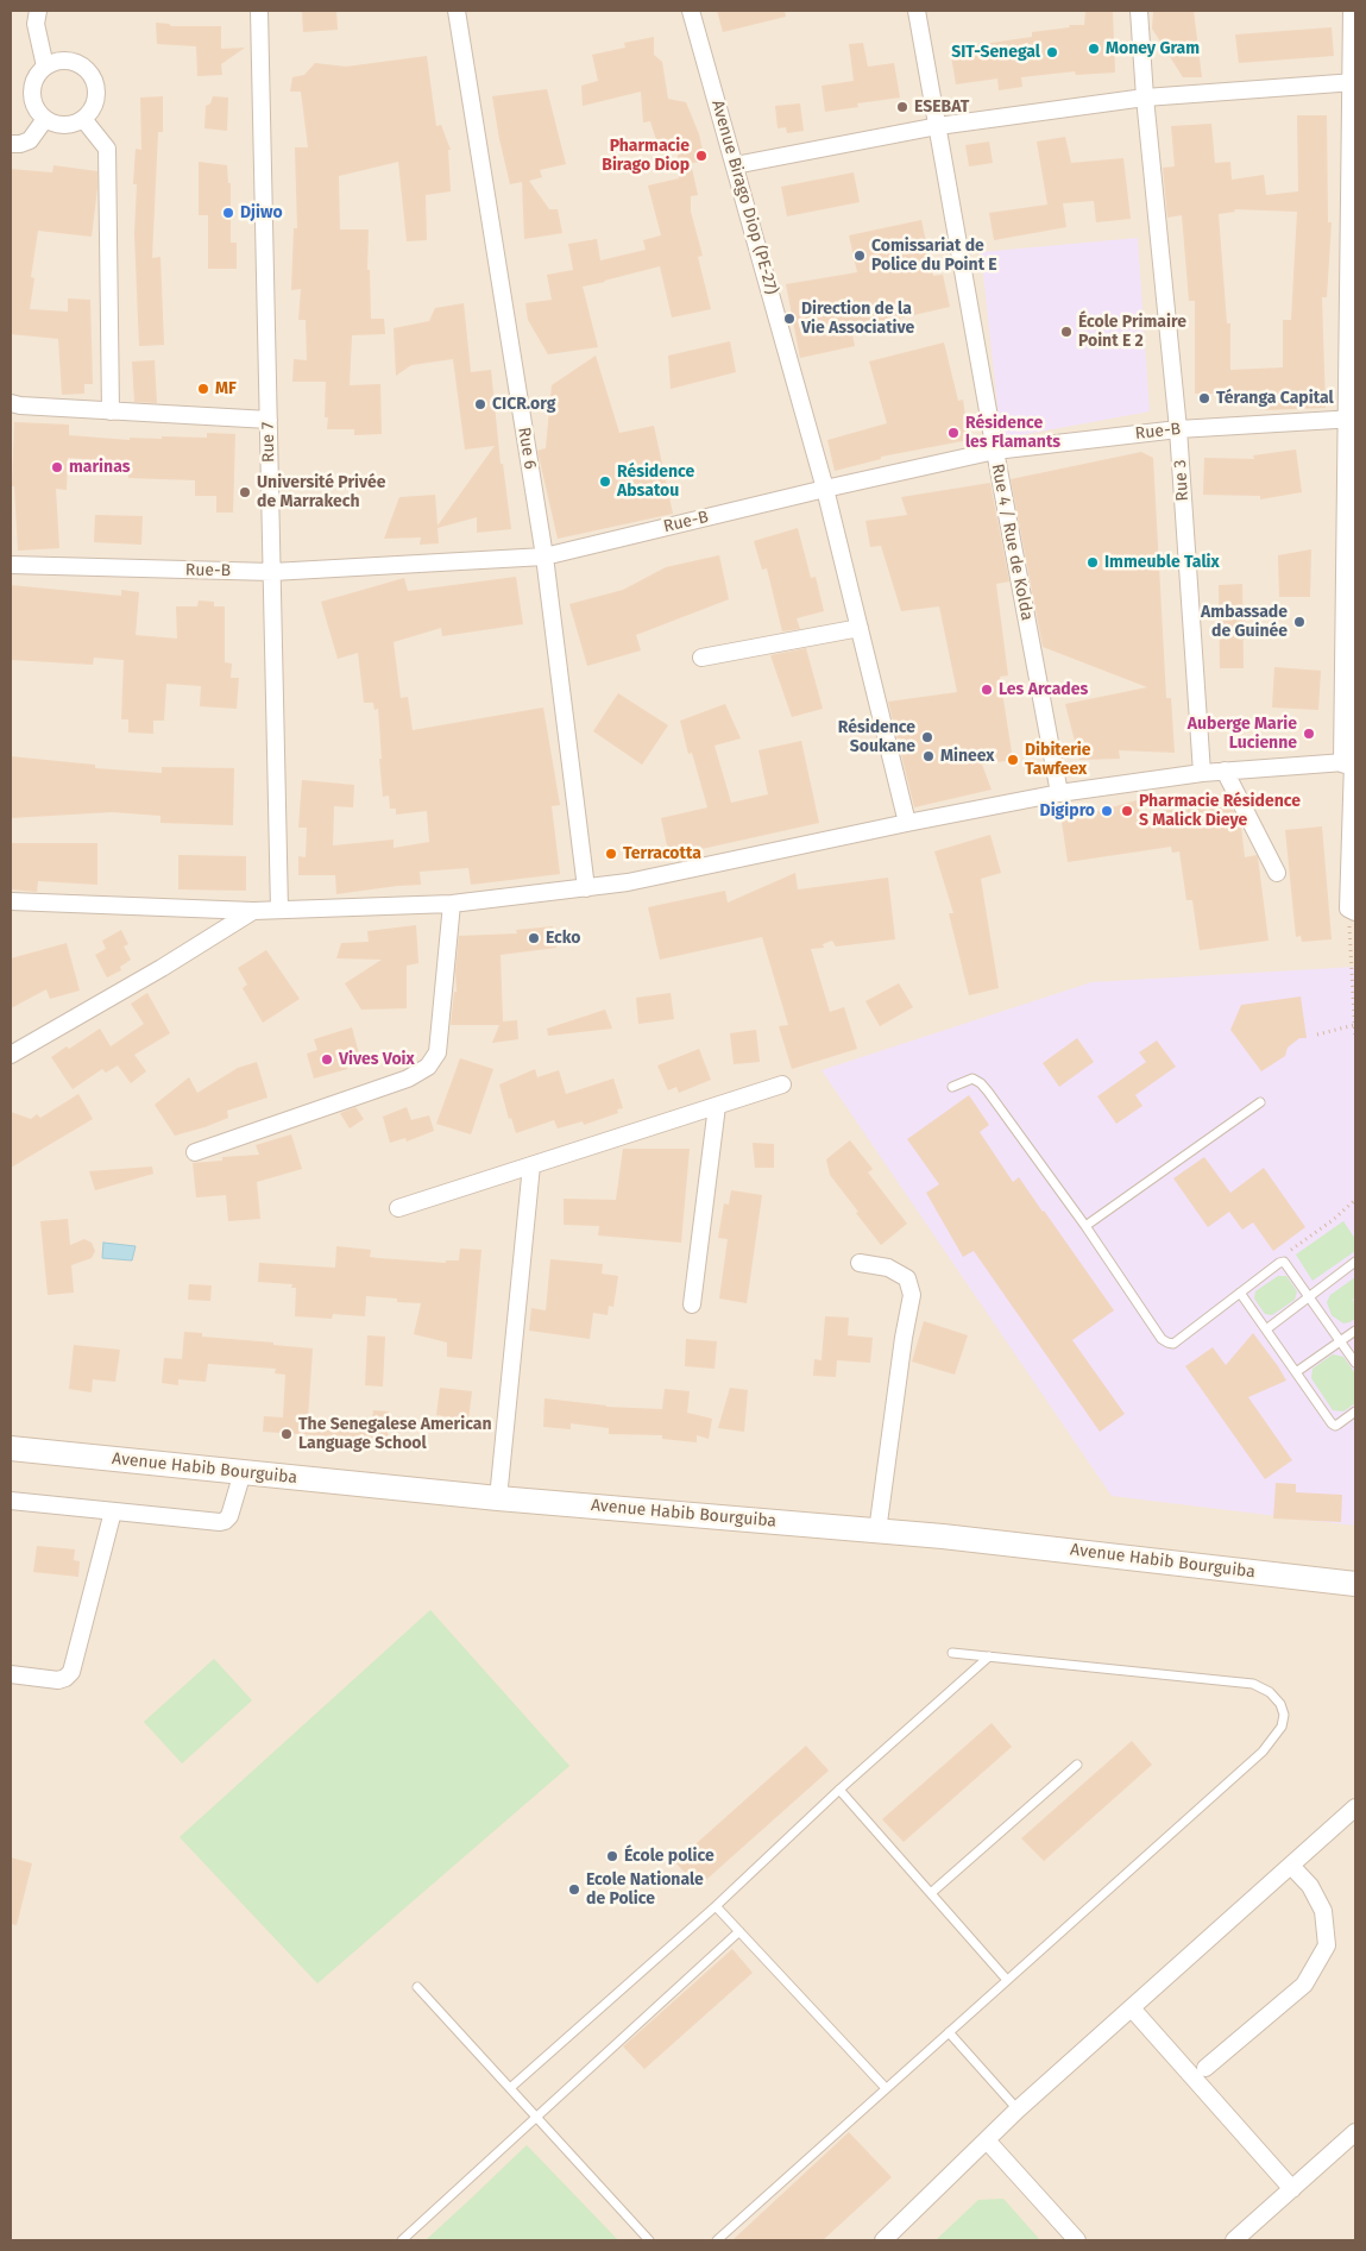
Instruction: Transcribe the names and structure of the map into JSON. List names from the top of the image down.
{
  "streets": {
    "main road": ["Avenue Habib Bourguiba"],
    "street": [
      "Avenue Birago Diop (PE-27)",
      "Rue-B",
      "Rue 7",
      "Rue 6",
      "Rue 3",
      "Rue 4 / Rue de Kolda"
    ]
  },
  "crossings": [
    ["Avenue Birago Diop (PE-27)", "Rue-B"],
    ["Rue-B", "Rue 7"],
    ["Rue-B", "Rue 6"],
    ["Rue-B", "Rue 3"],
    ["Rue-B", "Rue 4 / Rue de Kolda"]
  ],
  "places": [
    "Money Gram",
    "SIT-Senegal",
    "ESEBAT",
    "Pharmacie Birago Diop",
    "Djiwo",
    "Comissariat de Police du Point E",
    "Direction de la Vie Associative",
    "École Primaire Point E 2",
    "MF",
    "Téranga Capital",
    "CICR.org",
    "Résidence les Flamants",
    "marinas",
    "Résidence Absatou",
    "Université Privée de Marrakech",
    "Immeuble Talix",
    "Ambassade de Guinée",
    "Les Arcades",
    "Auberge Marie Lucienne",
    "Résidence Soukane",
    "Mineex",
    "Dibiterie Tawfeex",
    "Digipro",
    "Pharmacie Résidence S Malick Dieye",
    "Terracotta",
    "Ecko",
    "Vives Voix",
    "The Senegalese American Language School",
    "École police",
    "Ecole Nationale de Police"
  ]
}
